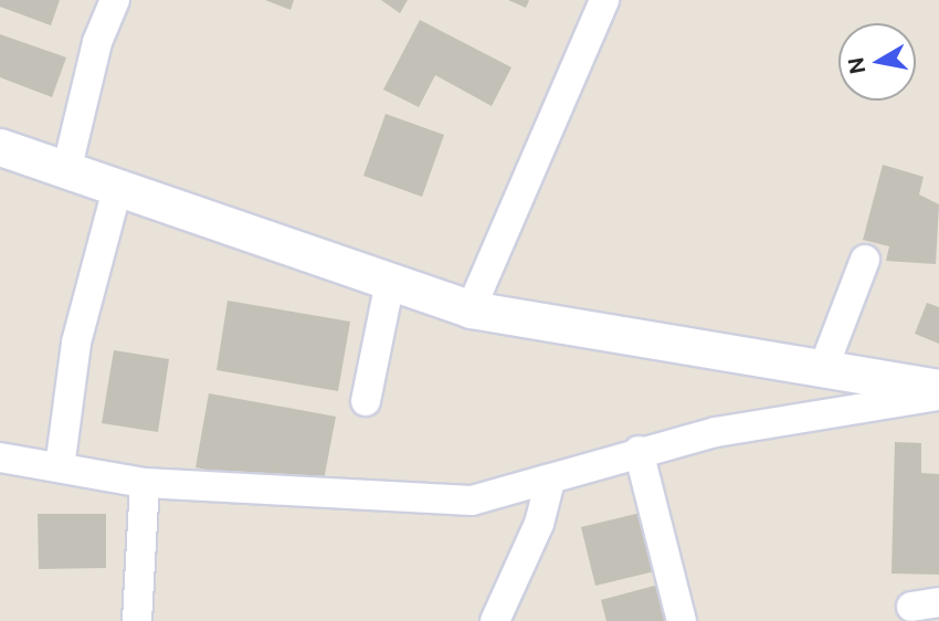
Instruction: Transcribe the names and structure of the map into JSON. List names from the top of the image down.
{
  "north": "left"
}
